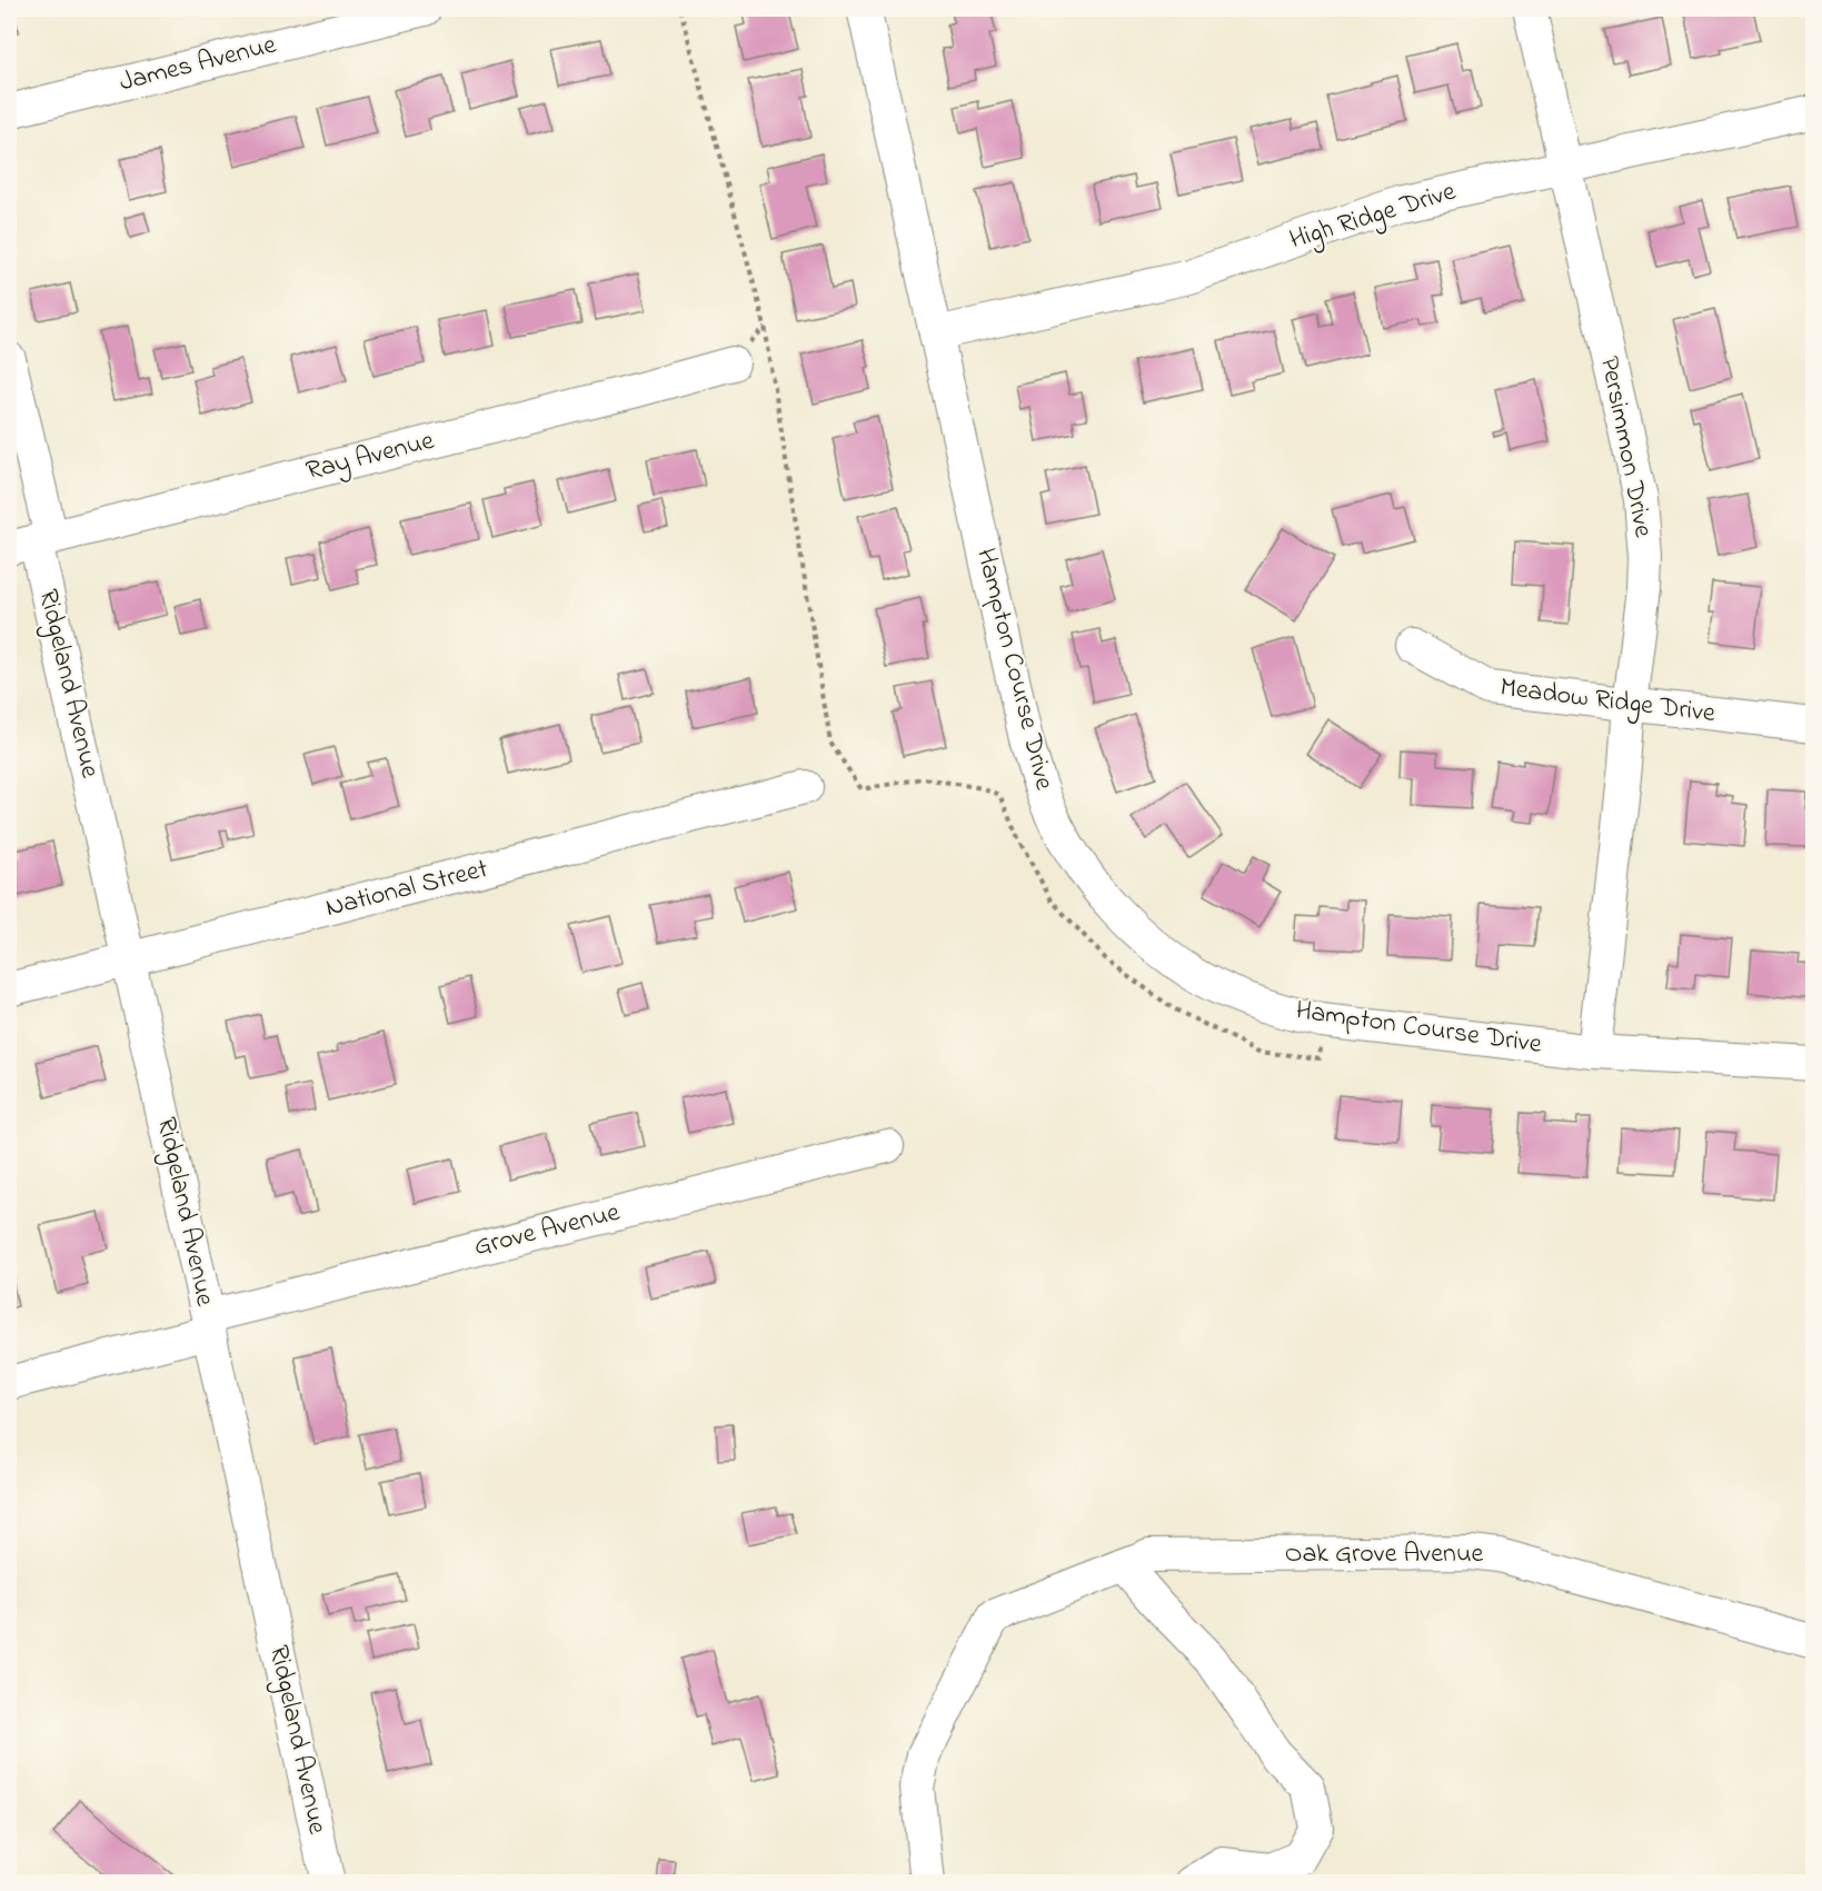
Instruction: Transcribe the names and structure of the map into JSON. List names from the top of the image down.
{
  "streets": {
    "street": [
      "James Avenue",
      "High Ridge Drive",
      "Persimmon Drive",
      "Ray Avenue",
      "Hampton Course Drive",
      "Ridgeland Avenue",
      "Meadow Ridge Drive",
      "National Street",
      "Grove Avenue",
      "Oak Grove Avenue"
    ]
  },
  "crossings": [
    ["High Ridge Drive", "Persimmon Drive"],
    ["High Ridge Drive", "Hampton Course Drive"],
    ["Persimmon Drive", "Hampton Course Drive"],
    ["Persimmon Drive", "Meadow Ridge Drive"],
    ["Ray Avenue", "Ridgeland Avenue"],
    ["Ridgeland Avenue", "National Street"],
    ["Ridgeland Avenue", "Grove Avenue"]
  ]
}
